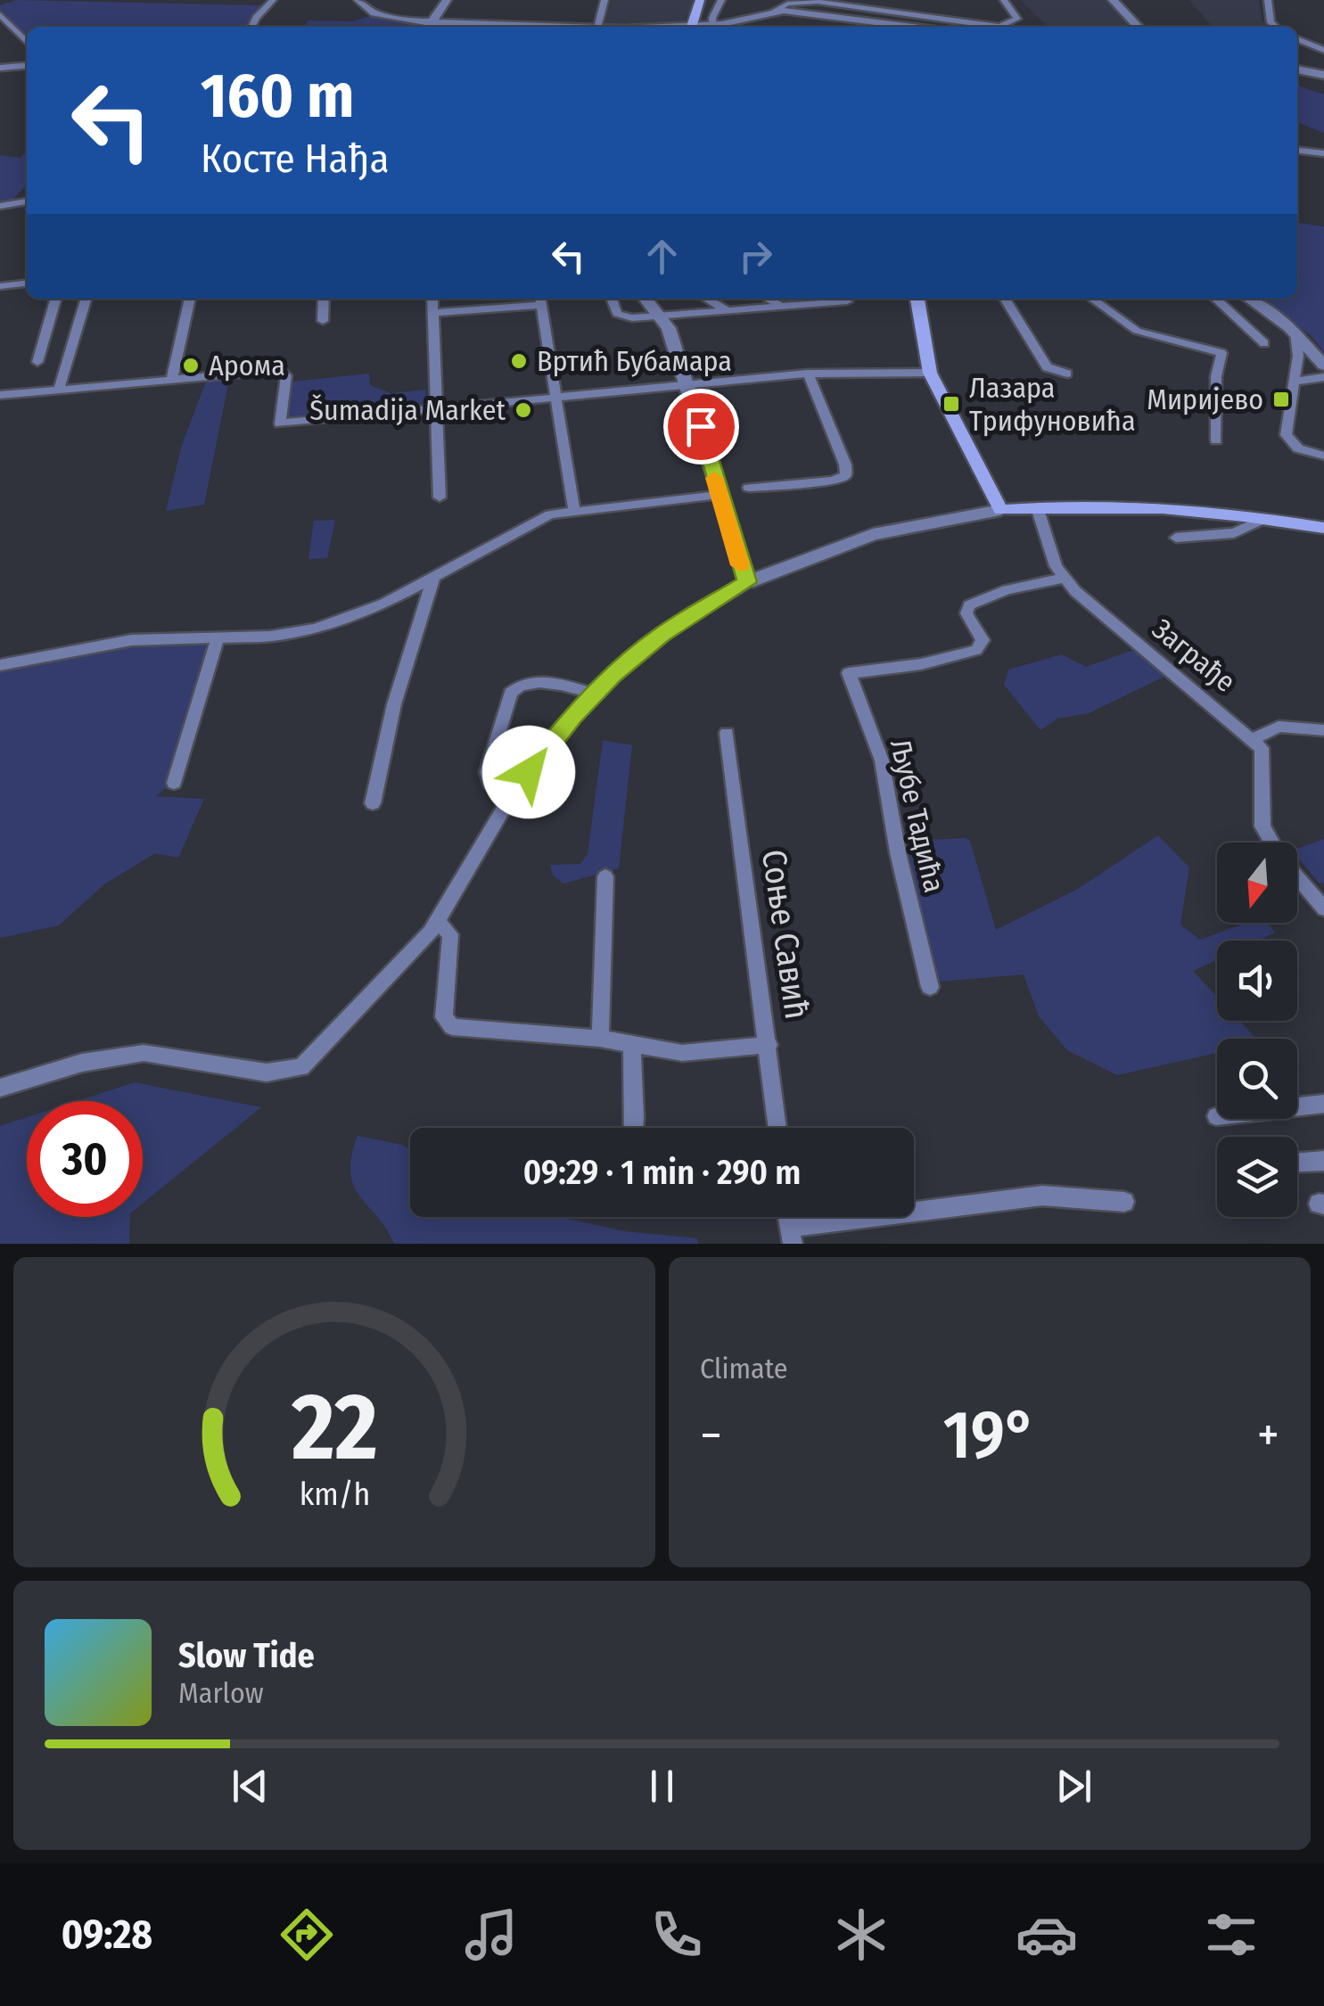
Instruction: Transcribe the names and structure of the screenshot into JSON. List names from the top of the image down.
{
  "streets": {
    "street": ["Заграђе", "Љубе Тадића", "Соње Савић"]
  },
  "crossings": [
    ["Заграђе", "Љубе Тадића"]
  ],
  "places": {
    "other": ["Вртић Бубамара", "Арома", "Šumadija Market"],
    "transit": ["Миријево", "Лазара Трифуновића"]
  },
  "north": "bottom",
  "page": {
    "turn": ["160 m", "Косте Нађа"],
    "limit": "30",
    "trip": "09:29 · 1 min · 290 m",
    "tile": "Climate",
    "heat": ["−", "19°", "+"],
    "song": ["Slow Tide", "Marlow"],
    "tabs": "09:28",
    "gauge": ["22", "km/h"]
  }
}
